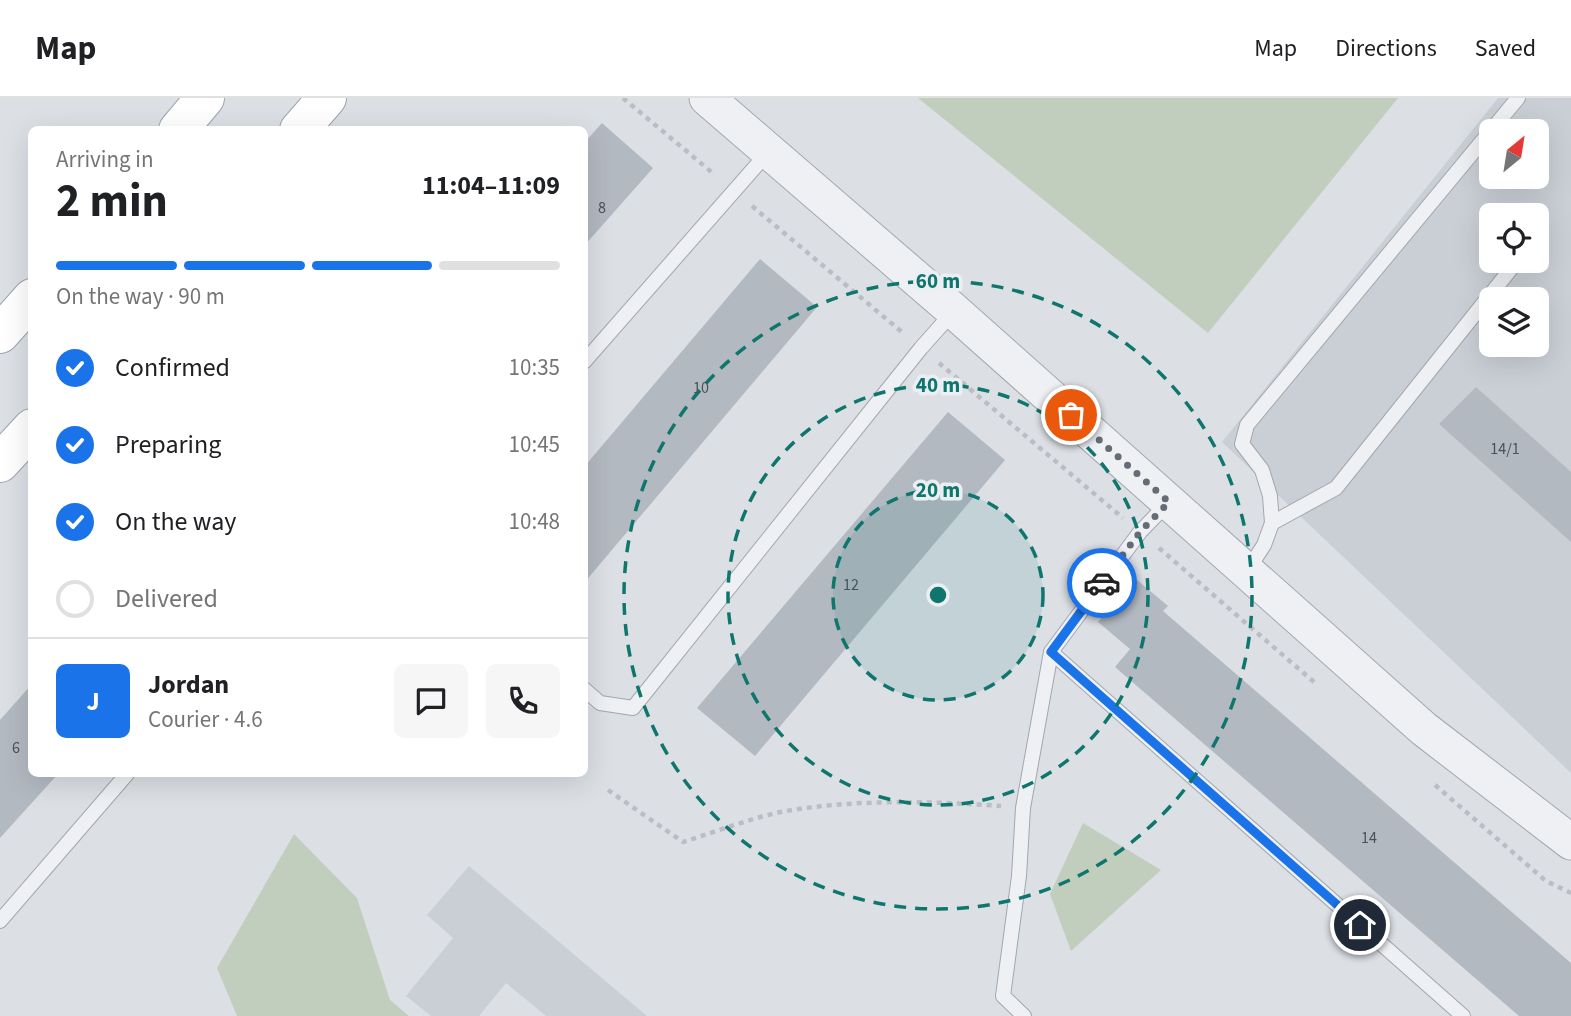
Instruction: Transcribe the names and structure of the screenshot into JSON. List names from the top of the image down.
{
  "house_numbers": [
    "8",
    "10",
    "14/1",
    "12",
    "6",
    "14"
  ],
  "north": "top right",
  "page": {
    "header": "Map",
    "nav": ["Map", "Directions", "Saved"],
    "heading": ["2 min", "Arriving in", "11:04–11:09"],
    "panel": ["Jordan", "Courier · 4.6"],
    "bar": "On the way · 90 m",
    "list": [
      ["Confirmed", "10:35"],
      ["Preparing", "10:45"],
      ["On the way", "10:48"],
      "Delivered"
    ],
    "round": "J"
  },
  "rings": ["60 m", "40 m", "20 m"]
}
